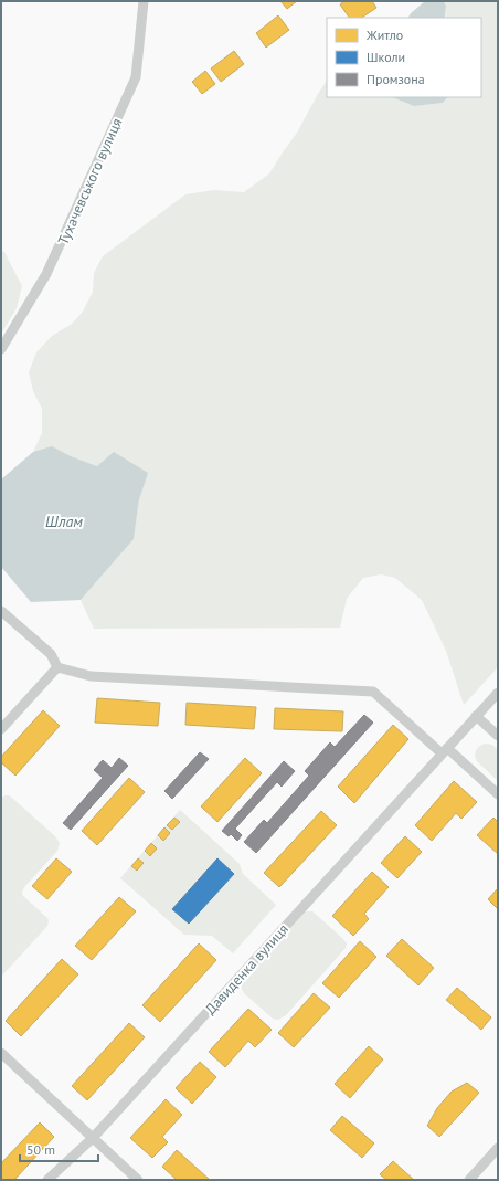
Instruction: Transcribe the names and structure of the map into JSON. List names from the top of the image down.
{
  "streets": {
    "street": ["Тухачевського вулиця", "Давиденка вулиця"]
  },
  "water": ["Шлам"],
  "legend": ["Житло", "Школи", "Промзона"],
  "scale_bar": "50 m"
}
